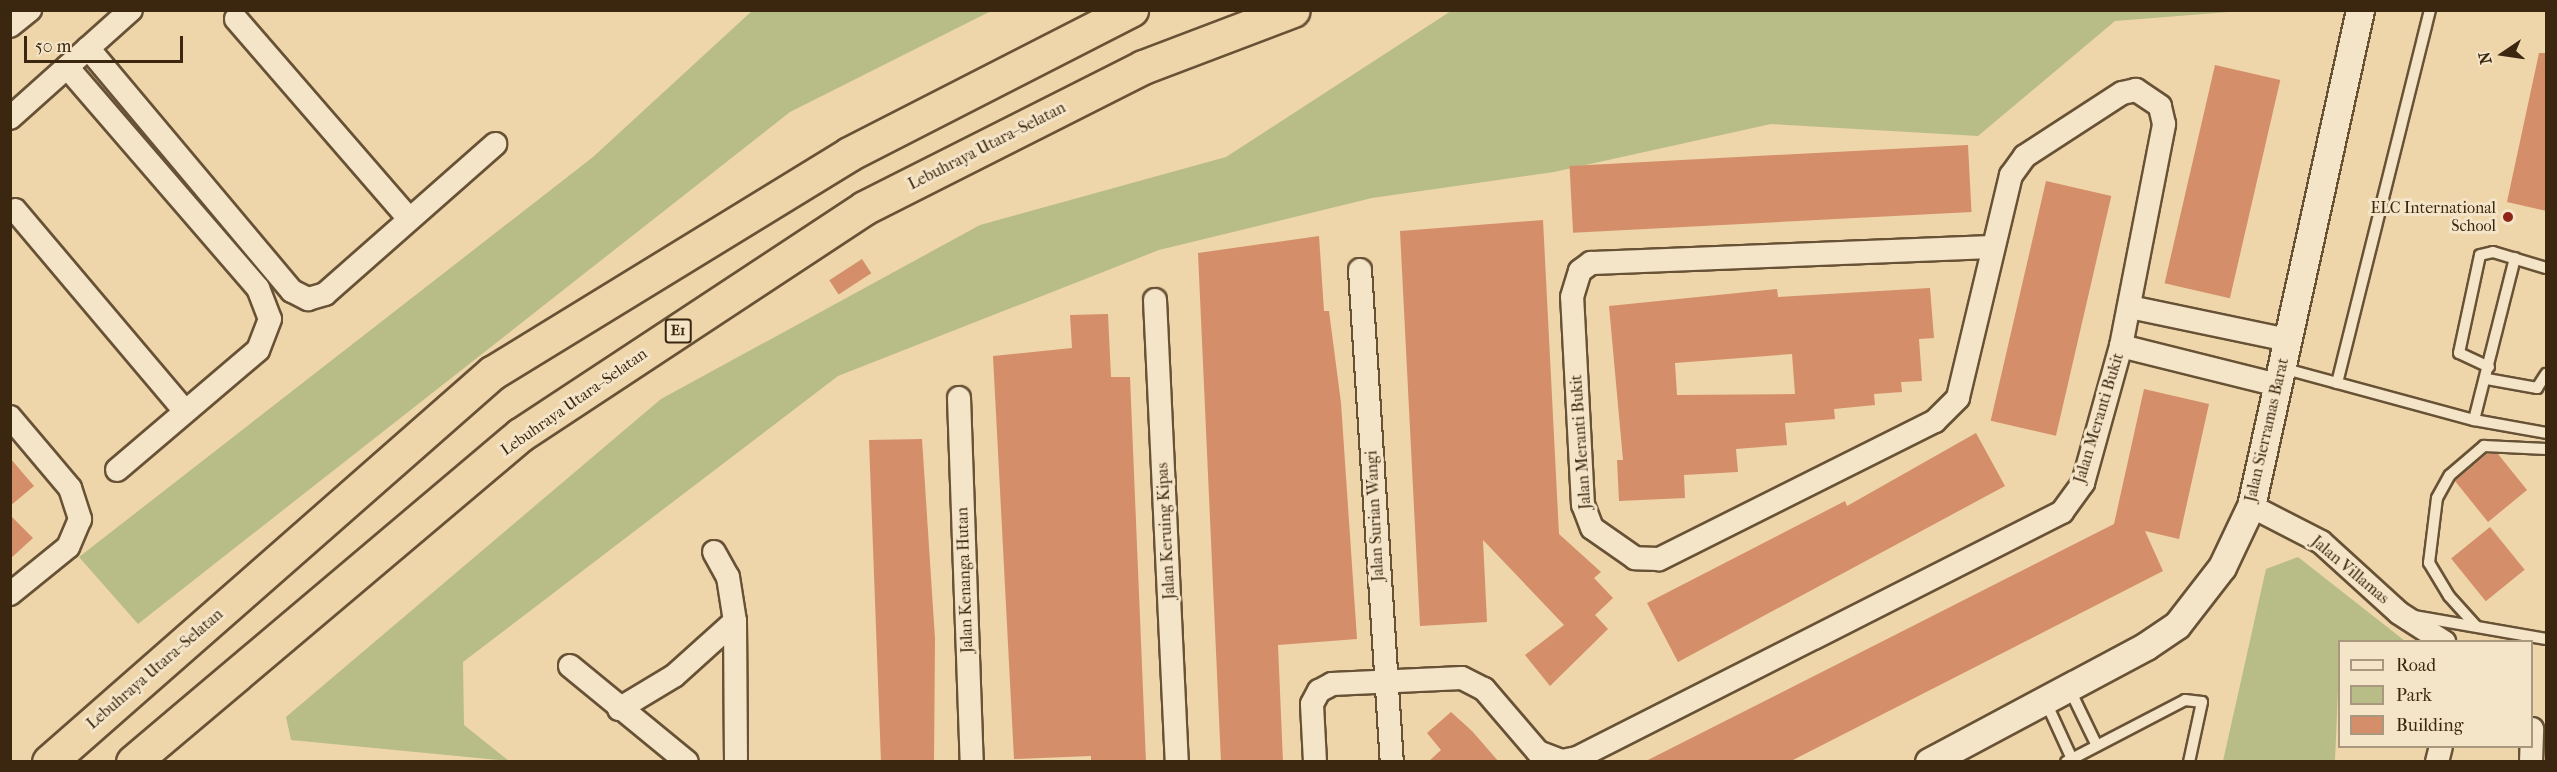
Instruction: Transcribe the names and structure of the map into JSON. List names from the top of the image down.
{
  "streets": {
    "highway": ["Lebuhraya Utara–Selatan", "E1"],
    "street": [
      "Jalan Meranti Bukit",
      "Jalan Sierramas Barat",
      "Jalan Surian Wangi",
      "Jalan Keruing Kipas",
      "Jalan Villamas",
      "Jalan Kenanga Hutan"
    ]
  },
  "crossings": [
    ["Jalan Meranti Bukit", "Jalan Sierramas Barat"],
    ["Jalan Meranti Bukit", "Jalan Surian Wangi"],
    ["Jalan Sierramas Barat", "Jalan Villamas"]
  ],
  "places": ["ELC International School"],
  "legend": ["Road", "Park", "Building"],
  "scale_bar": "50 m",
  "north": "left"
}
